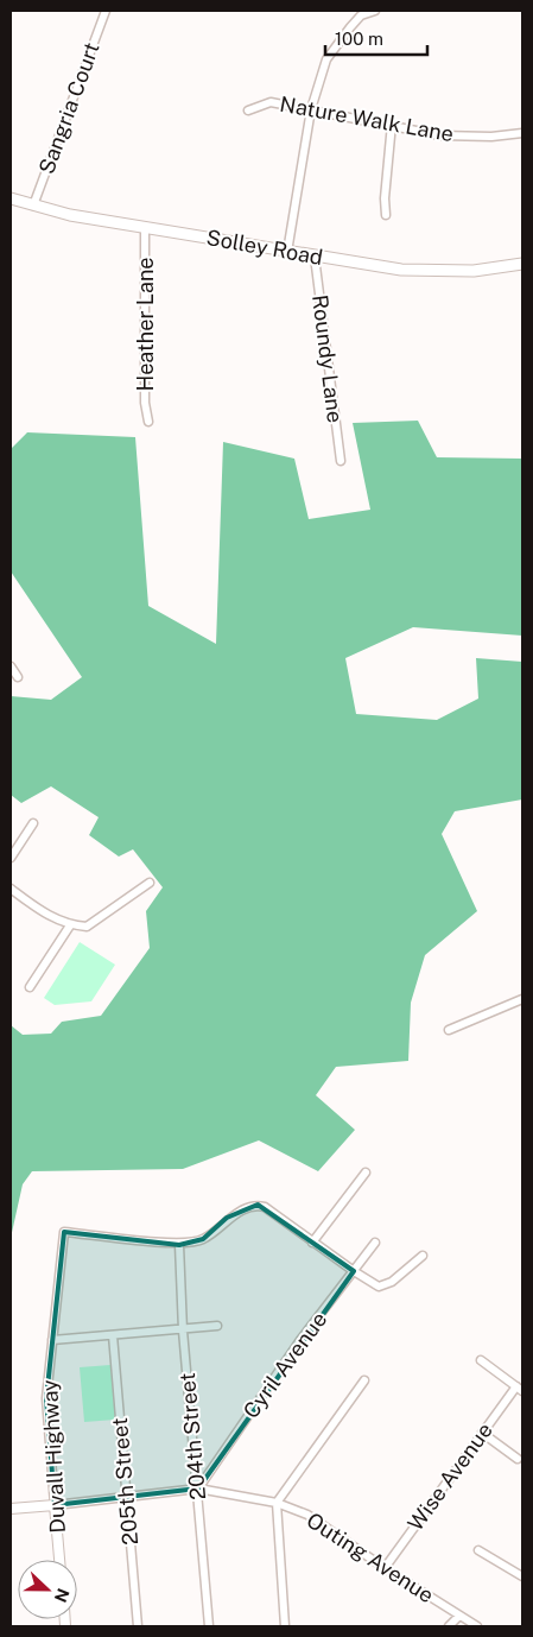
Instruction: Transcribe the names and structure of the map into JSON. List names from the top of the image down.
{
  "streets": {
    "main road": ["Solley Road"],
    "street": [
      "Sangria Court",
      "Nature Walk Lane",
      "Heather Lane",
      "Roundy Lane",
      "Cyril Avenue",
      "204th Street",
      "Duvall Highway",
      "Wise Avenue",
      "205th Street",
      "Outing Avenue"
    ]
  },
  "crossings": [
    ["Sangria Court", "Solley Road"],
    ["Solley Road", "Heather Lane"],
    ["Solley Road", "Roundy Lane"],
    ["Cyril Avenue", "204th Street"],
    ["Cyril Avenue", "Outing Avenue"],
    ["204th Street", "Duvall Highway"],
    ["204th Street", "Outing Avenue"],
    ["Duvall Highway", "Outing Avenue"],
    ["Wise Avenue", "Outing Avenue"],
    ["205th Street", "Outing Avenue"]
  ],
  "scale_bar": "100 m",
  "north": "right"
}
